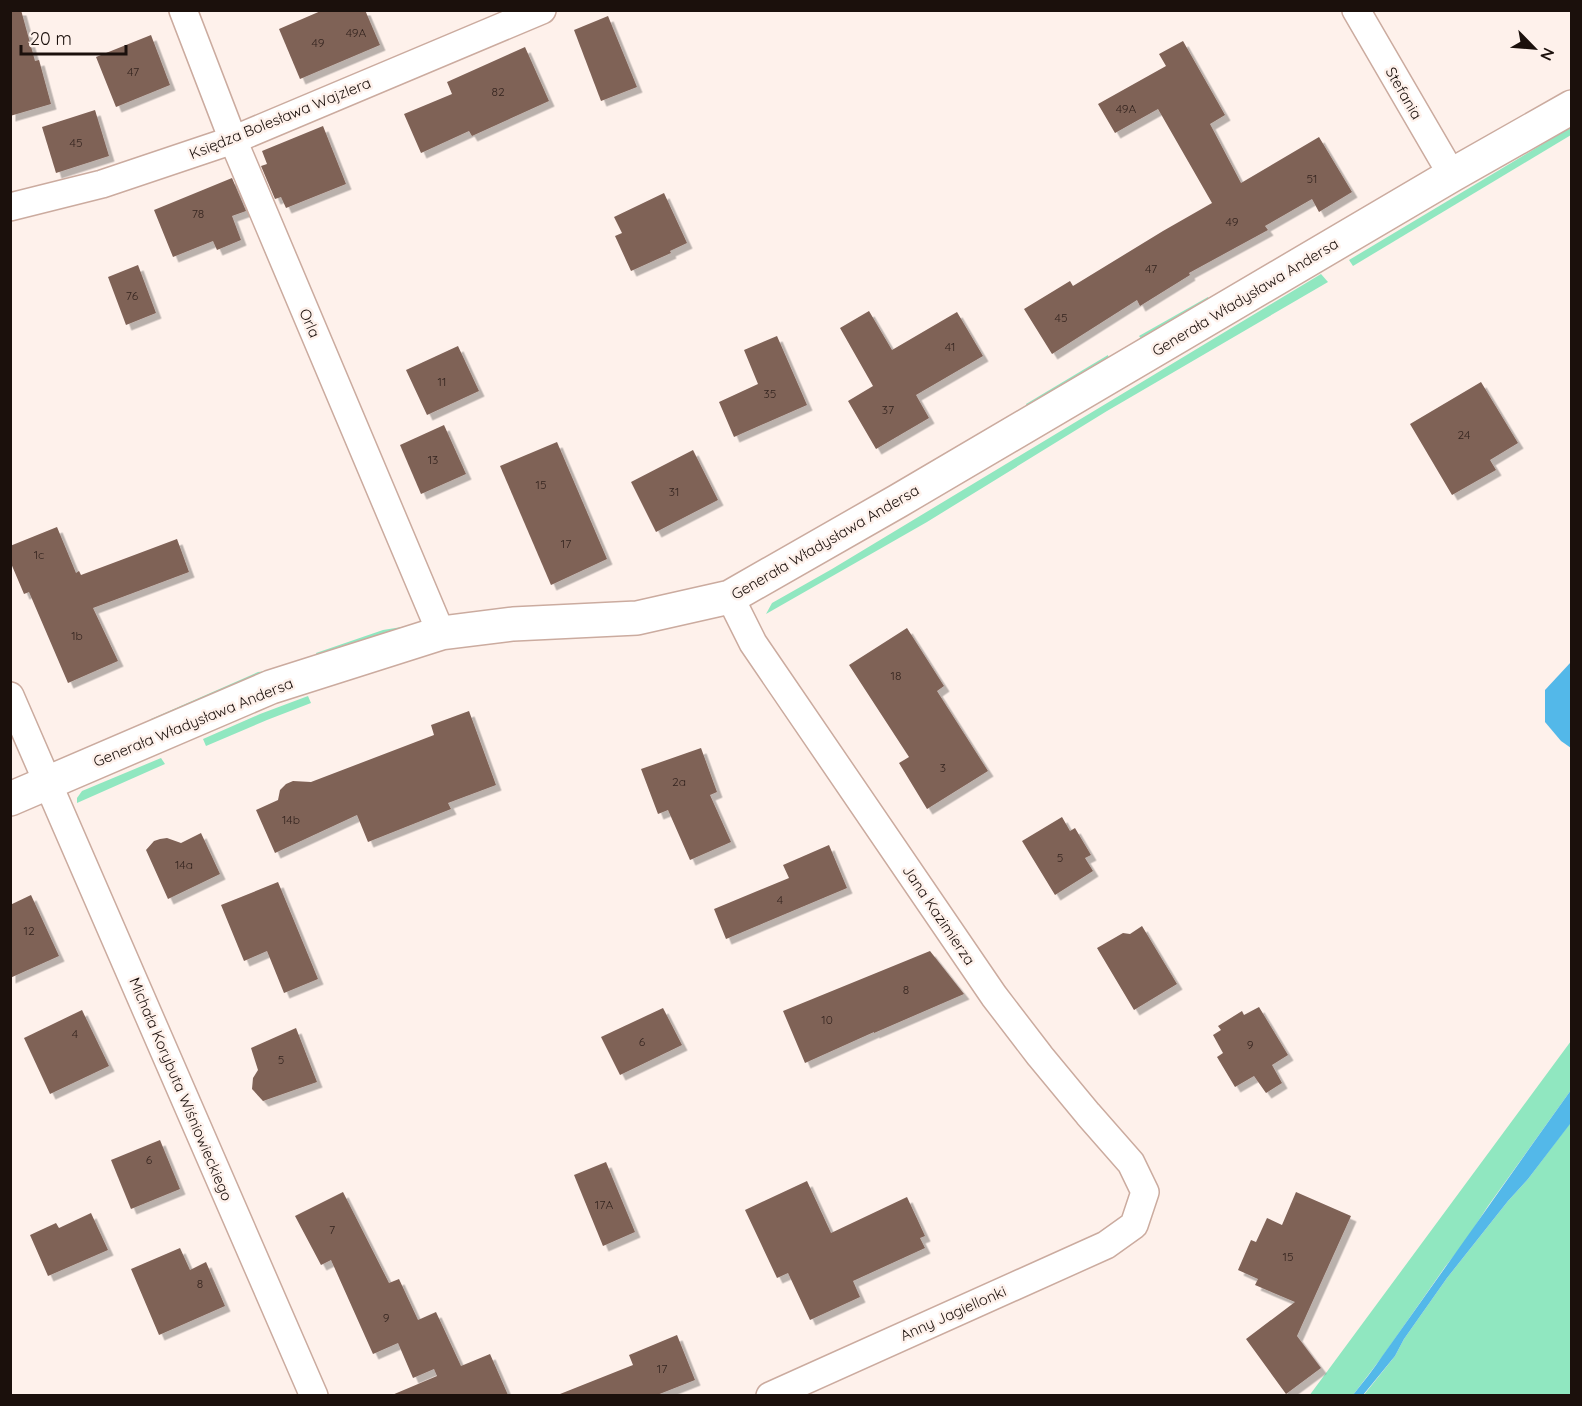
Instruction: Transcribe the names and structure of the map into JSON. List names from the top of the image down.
{
  "streets": {
    "street": [
      "Stefania",
      "Księdza Bolesława Wajzlera",
      "Generała Władysława Andersa",
      "Orla",
      "Jana Kazimierza",
      "Michała Korybuta Wiśniowieckiego",
      "Anny Jagiellonki"
    ]
  },
  "crossings": [
    ["Stefania", "Generała Władysława Andersa"],
    ["Księdza Bolesława Wajzlera", "Orla"],
    ["Generała Władysława Andersa", "Orla"],
    ["Generała Władysława Andersa", "Jana Kazimierza"],
    ["Generała Władysława Andersa", "Michała Korybuta Wiśniowieckiego"],
    ["Jana Kazimierza", "Anny Jagiellonki"]
  ],
  "house_numbers": [
    "49A",
    "49",
    "47",
    "82",
    "49A",
    "45",
    "51",
    "78",
    "49",
    "47",
    "76",
    "45",
    "41",
    "11",
    "35",
    "37",
    "24",
    "13",
    "15",
    "31",
    "17",
    "1c",
    "1b",
    "18",
    "3",
    "2a",
    "14b",
    "5",
    "14a",
    "4",
    "12",
    "8",
    "10",
    "4",
    "6",
    "9",
    "5",
    "6",
    "17A",
    "7",
    "15",
    "8",
    "9",
    "17"
  ],
  "scale_bar": "20 m",
  "north": "bottom right"
}
